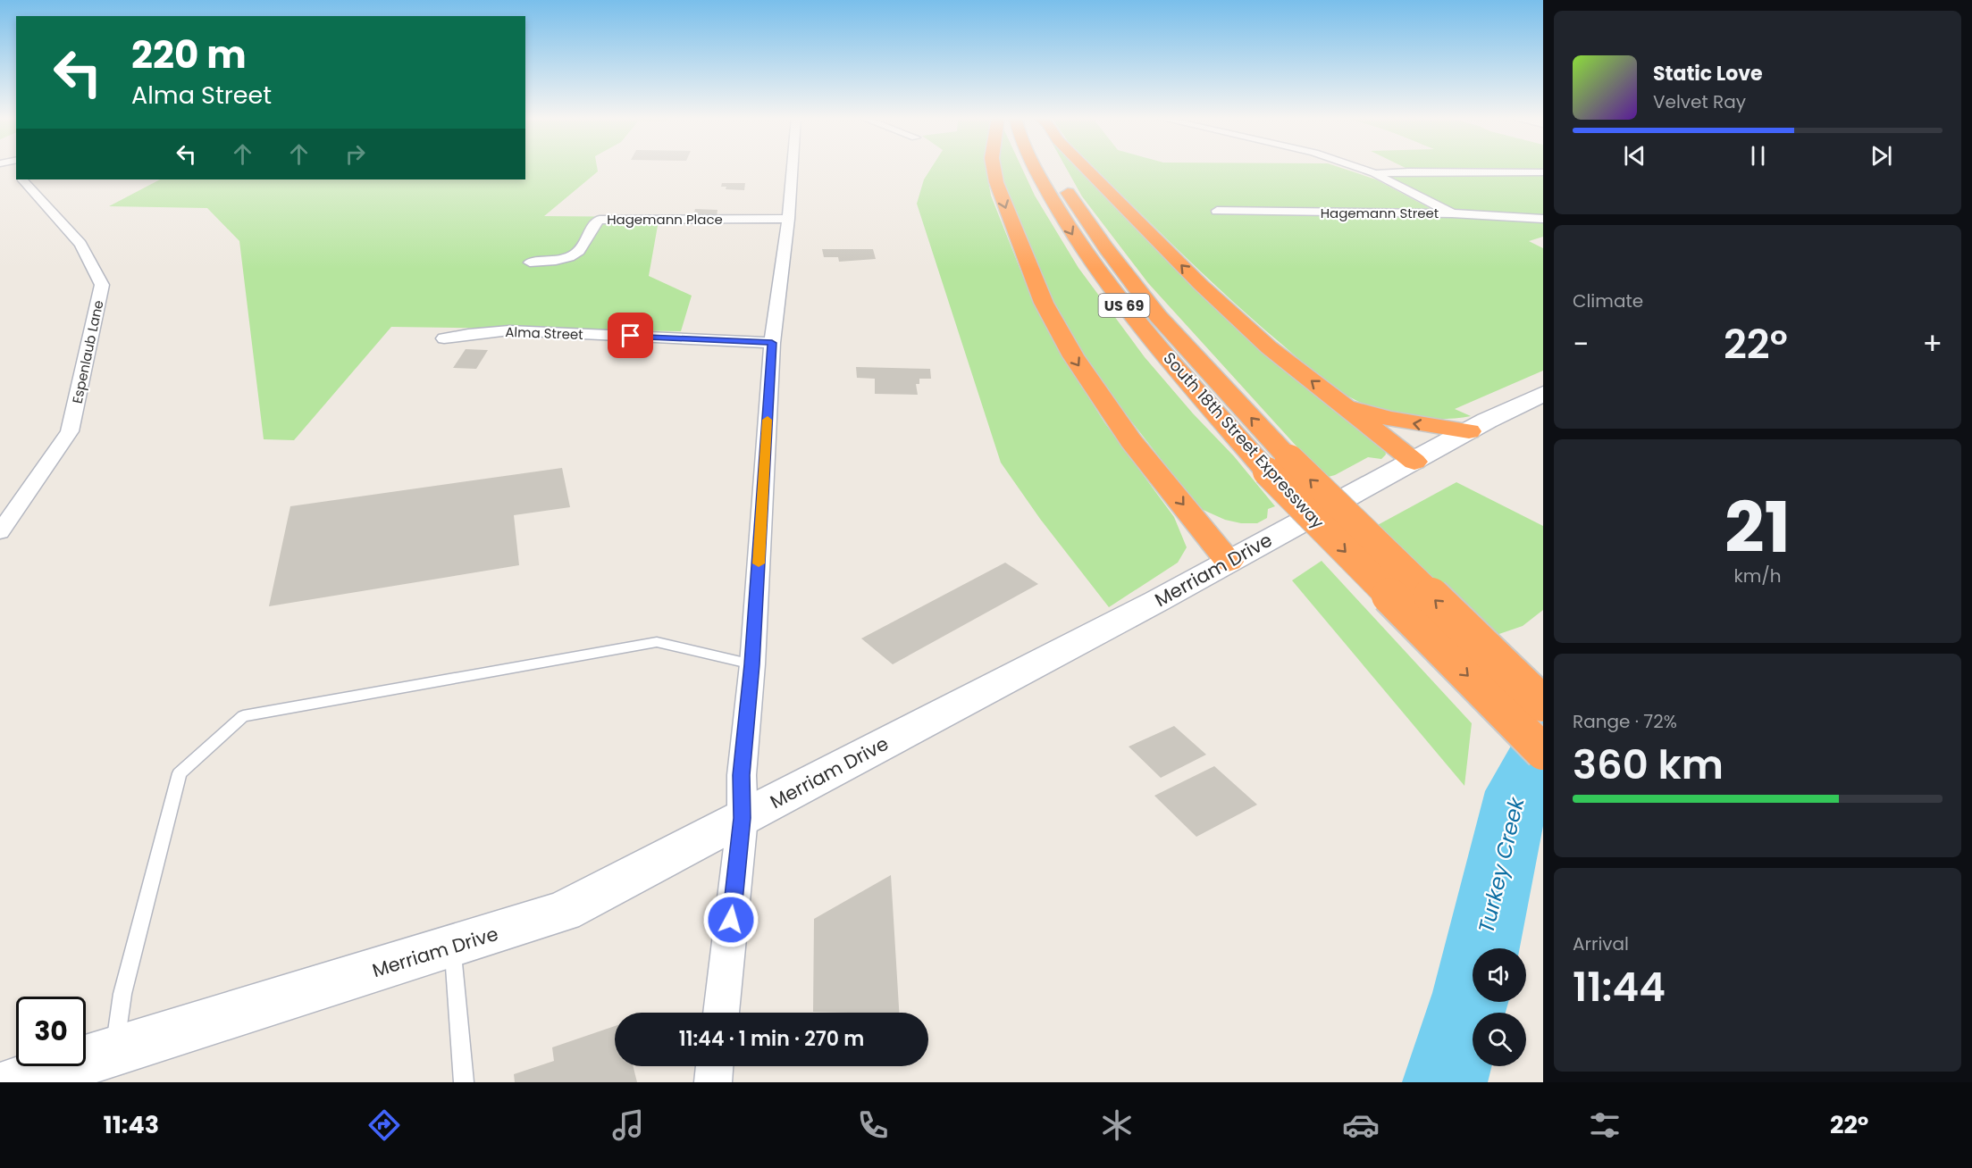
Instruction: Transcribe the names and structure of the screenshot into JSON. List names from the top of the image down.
{
  "streets": {
    "highway": ["US 69", "South 18th Street Expressway"],
    "main road": ["Merriam Drive"],
    "street": [
      "Hagemann Street",
      "Hagemann Place",
      "Alma Street",
      "Espenlaub Lane"
    ]
  },
  "water": ["Turkey Creek"],
  "page": {
    "turn": ["220 m", "Alma Street"],
    "song": ["Static Love", "Velvet Ray"],
    "tile": [
      "Climate",
      ["21", "km/h"],
      ["Range · 72%", "360 km"],
      ["Arrival", "11:44"]
    ],
    "heat": ["−", "22°", "+"],
    "limit": "30",
    "trip": "11:44 · 1 min · 270 m",
    "tabs": ["11:43", "22°"]
  }
}
